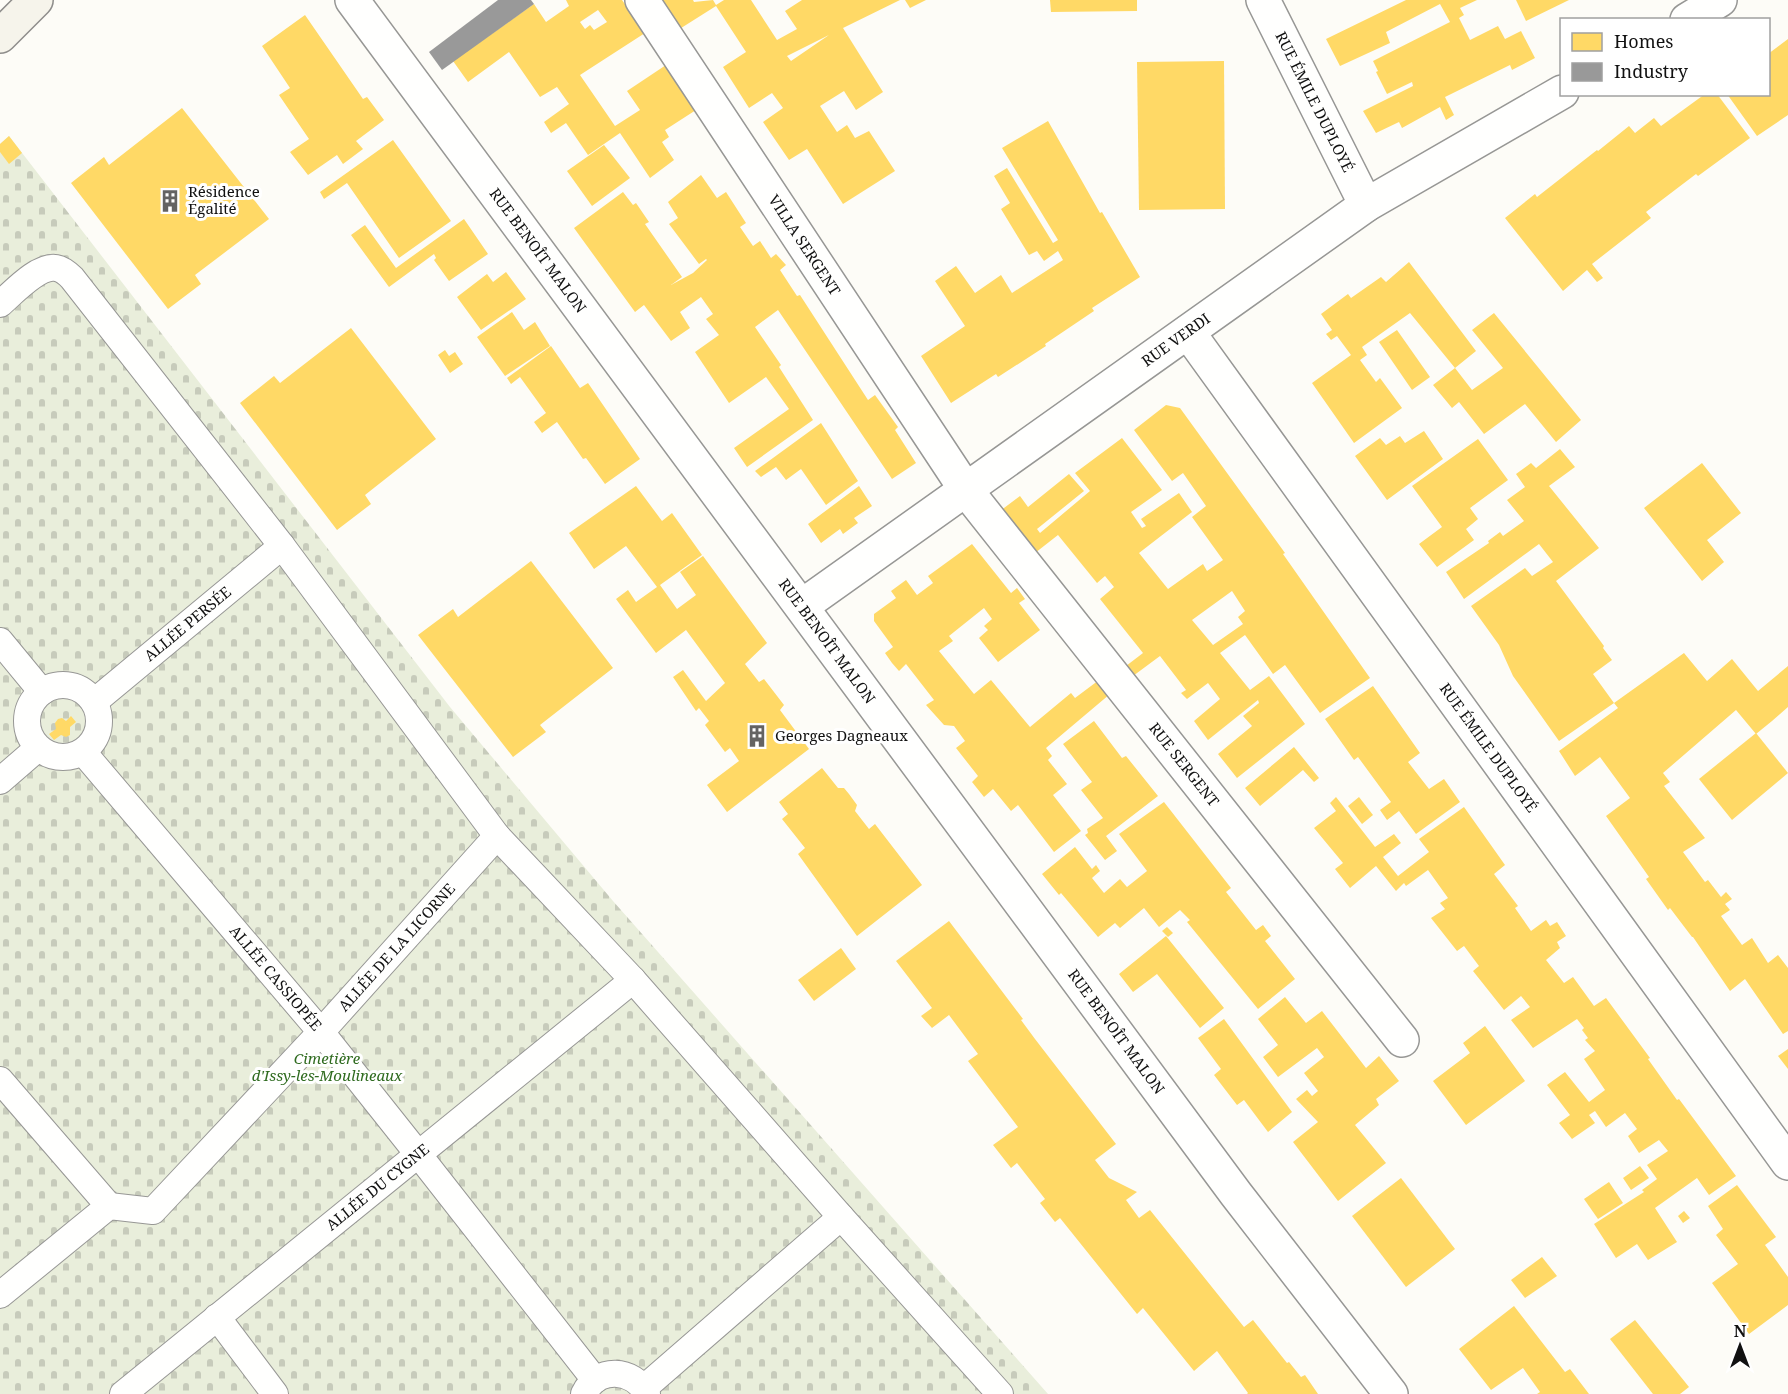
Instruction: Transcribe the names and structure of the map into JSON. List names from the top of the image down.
{
  "streets": {
    "street": [
      "RUE ÉMILE DUPLOYÉ",
      "VILLA SERGENT",
      "RUE BENOÎT MALON",
      "RUE VERDI",
      "RUE SERGENT"
    ],
    "lane": [
      "ALLÉE PERSÉE",
      "ALLÉE DE LA LICORNE",
      "ALLÉE CASSIOPÉE",
      "ALLÉE DU CYGNE"
    ]
  },
  "crossings": [
    ["RUE ÉMILE DUPLOYÉ", "RUE VERDI"],
    ["VILLA SERGENT", "RUE VERDI"],
    ["VILLA SERGENT", "RUE SERGENT"],
    ["RUE BENOÎT MALON", "RUE VERDI"],
    ["RUE VERDI", "RUE SERGENT"],
    ["ALLÉE PERSÉE", "ALLÉE CASSIOPÉE"],
    ["ALLÉE DE LA LICORNE", "ALLÉE CASSIOPÉE"],
    ["ALLÉE CASSIOPÉE", "ALLÉE DU CYGNE"]
  ],
  "parks": ["Cimetière d'Issy-les-Moulineaux"],
  "places": {
    "building": ["Résidence Égalité", "Georges Dagneaux"]
  },
  "legend": ["Homes", "Industry"],
  "north": "top"
}
